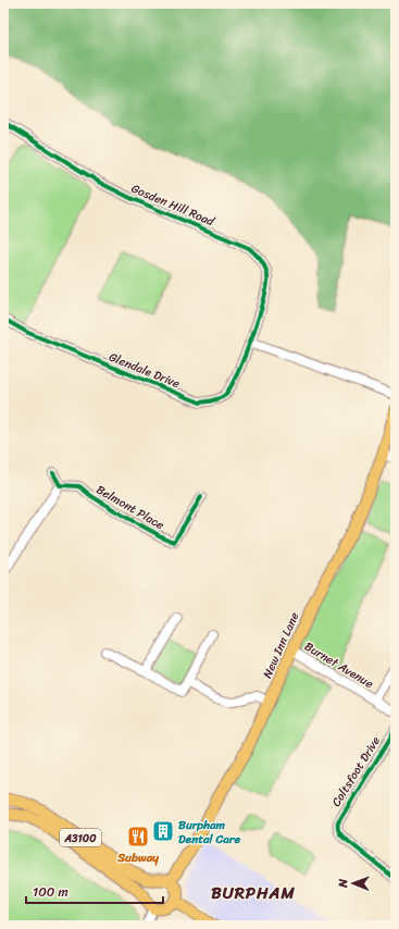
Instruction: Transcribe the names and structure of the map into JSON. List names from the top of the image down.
{
  "streets": {
    "main road": ["New Inn Lane", "A3100"],
    "street": [
      "Gosden Hill Road",
      "Glendale Drive",
      "Belmont Place",
      "Burnet Avenue",
      "Coltsfoot Drive"
    ]
  },
  "crossings": [
    ["Gosden Hill Road", "Glendale Drive"],
    ["New Inn Lane", "Burnet Avenue"],
    ["New Inn Lane", "A3100"]
  ],
  "districts": ["BURPHAM"],
  "places": {
    "building": ["Burpham Dental Care"],
    "restaurant": ["Subway"]
  },
  "scale_bar": "100 m",
  "north": "left"
}
